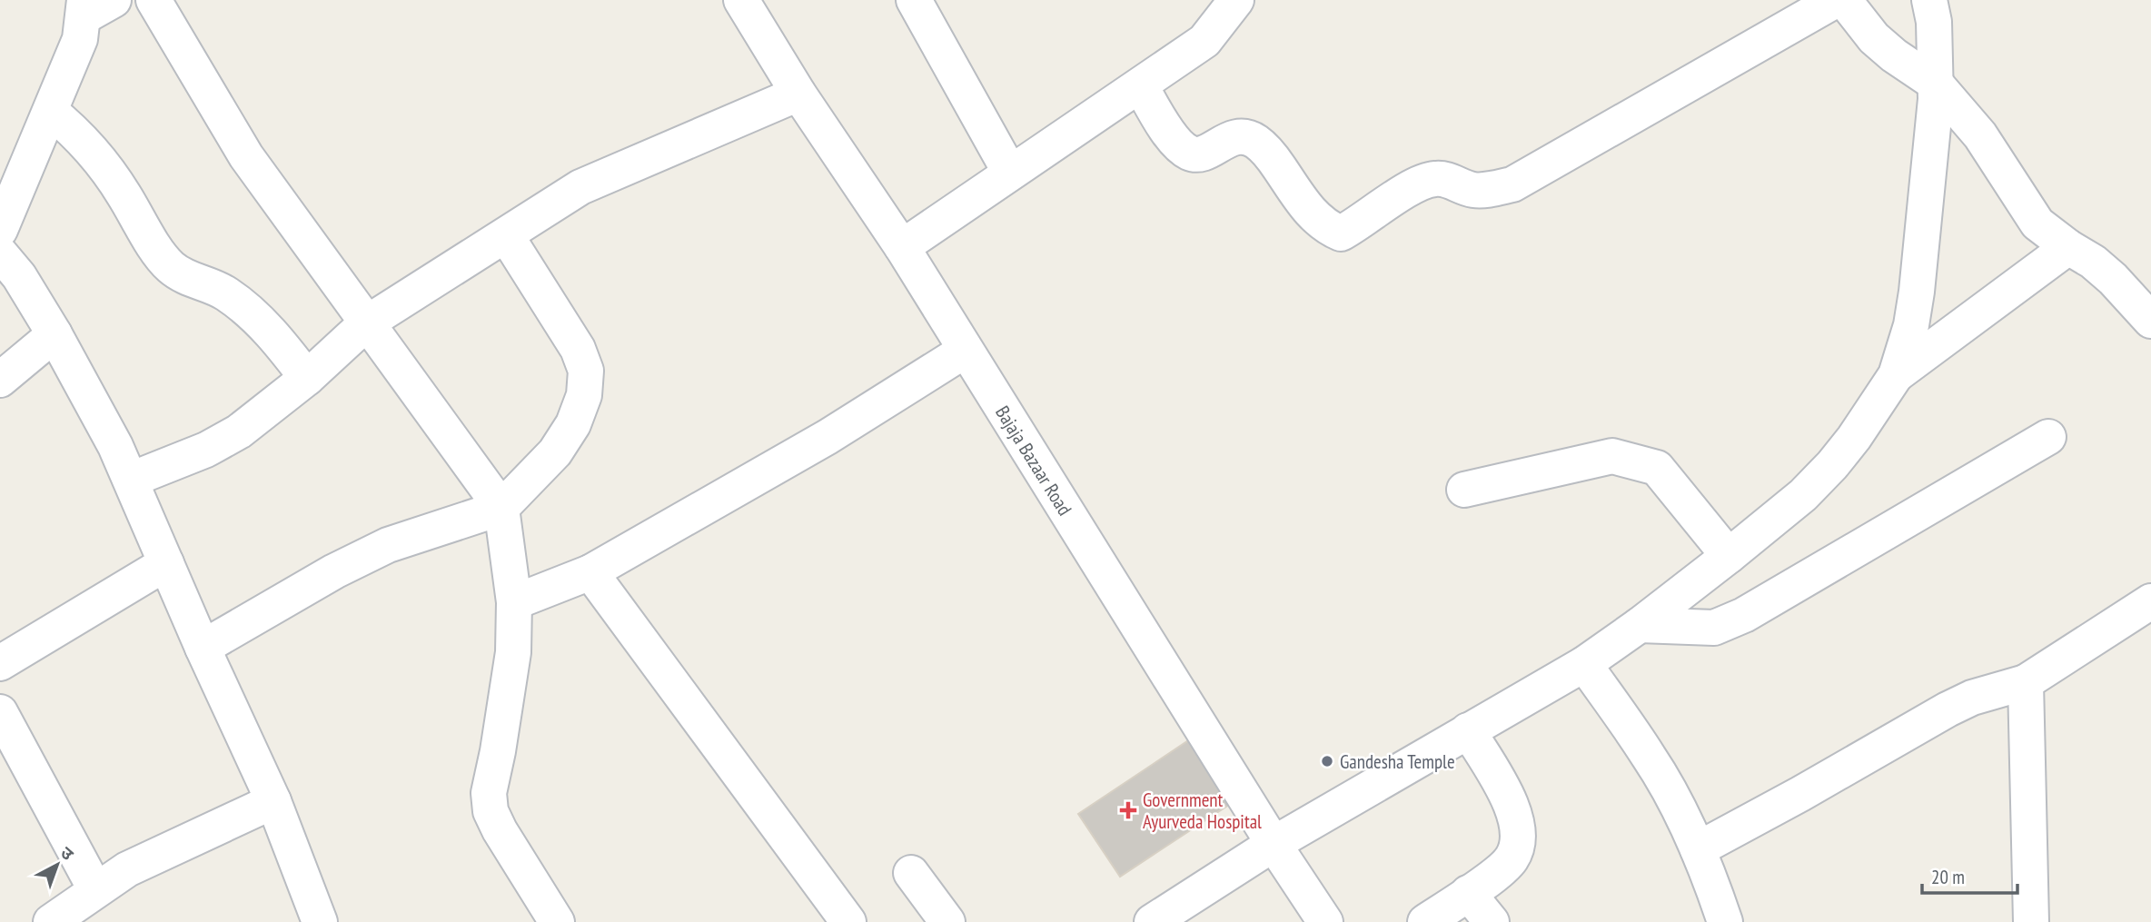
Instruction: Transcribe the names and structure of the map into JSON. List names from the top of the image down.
{
  "streets": {
    "street": ["Bajaja Bazaar Road"]
  },
  "places": {
    "other": ["Gandesha Temple"],
    "health": ["Government Ayurveda Hospital"]
  },
  "scale_bar": "20 m",
  "north": "top right"
}
